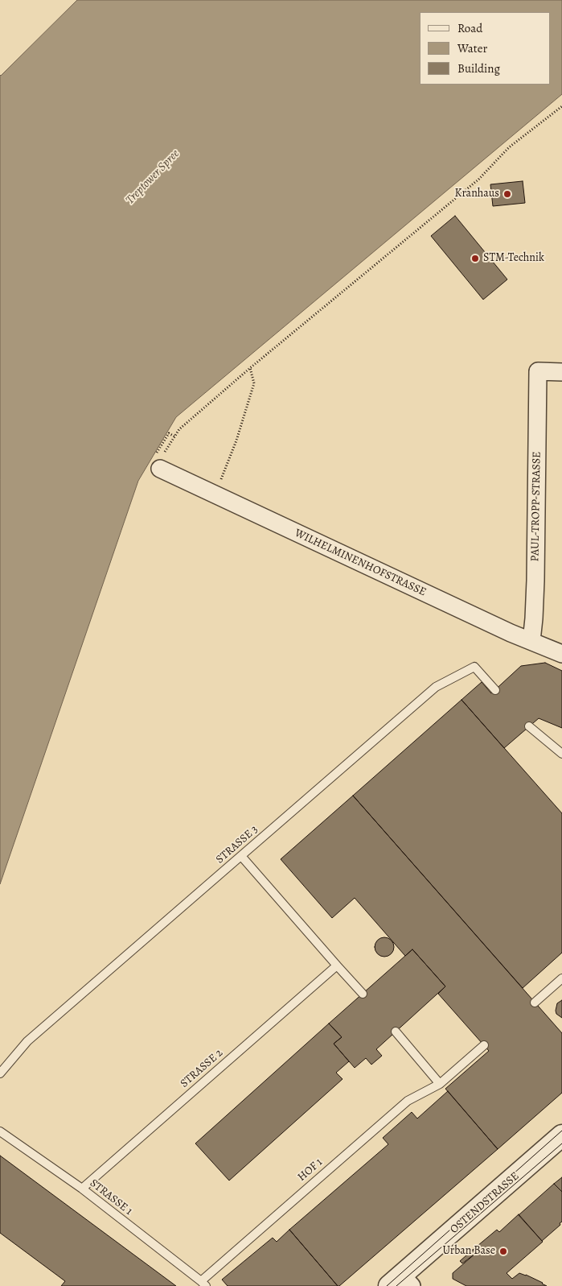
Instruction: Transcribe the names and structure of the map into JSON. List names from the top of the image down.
{
  "streets": {
    "street": ["PAUL-TROPP-STRASSE", "WILHELMINENHOFSTRASSE", "OSTENDSTRASSE"],
    "lane": [
      "STRASSE 3",
      "STRASSE 2",
      "HOF 1",
      "STRASSE 1"
    ]
  },
  "crossings": [
    ["PAUL-TROPP-STRASSE", "WILHELMINENHOFSTRASSE"],
    ["STRASSE 2", "STRASSE 1"],
    ["HOF 1", "STRASSE 1"]
  ],
  "water": ["Treptower Spree"],
  "places": ["Kranhaus", "STM-Technik", "Urban Base"],
  "legend": ["Road", "Water", "Building"]
}
